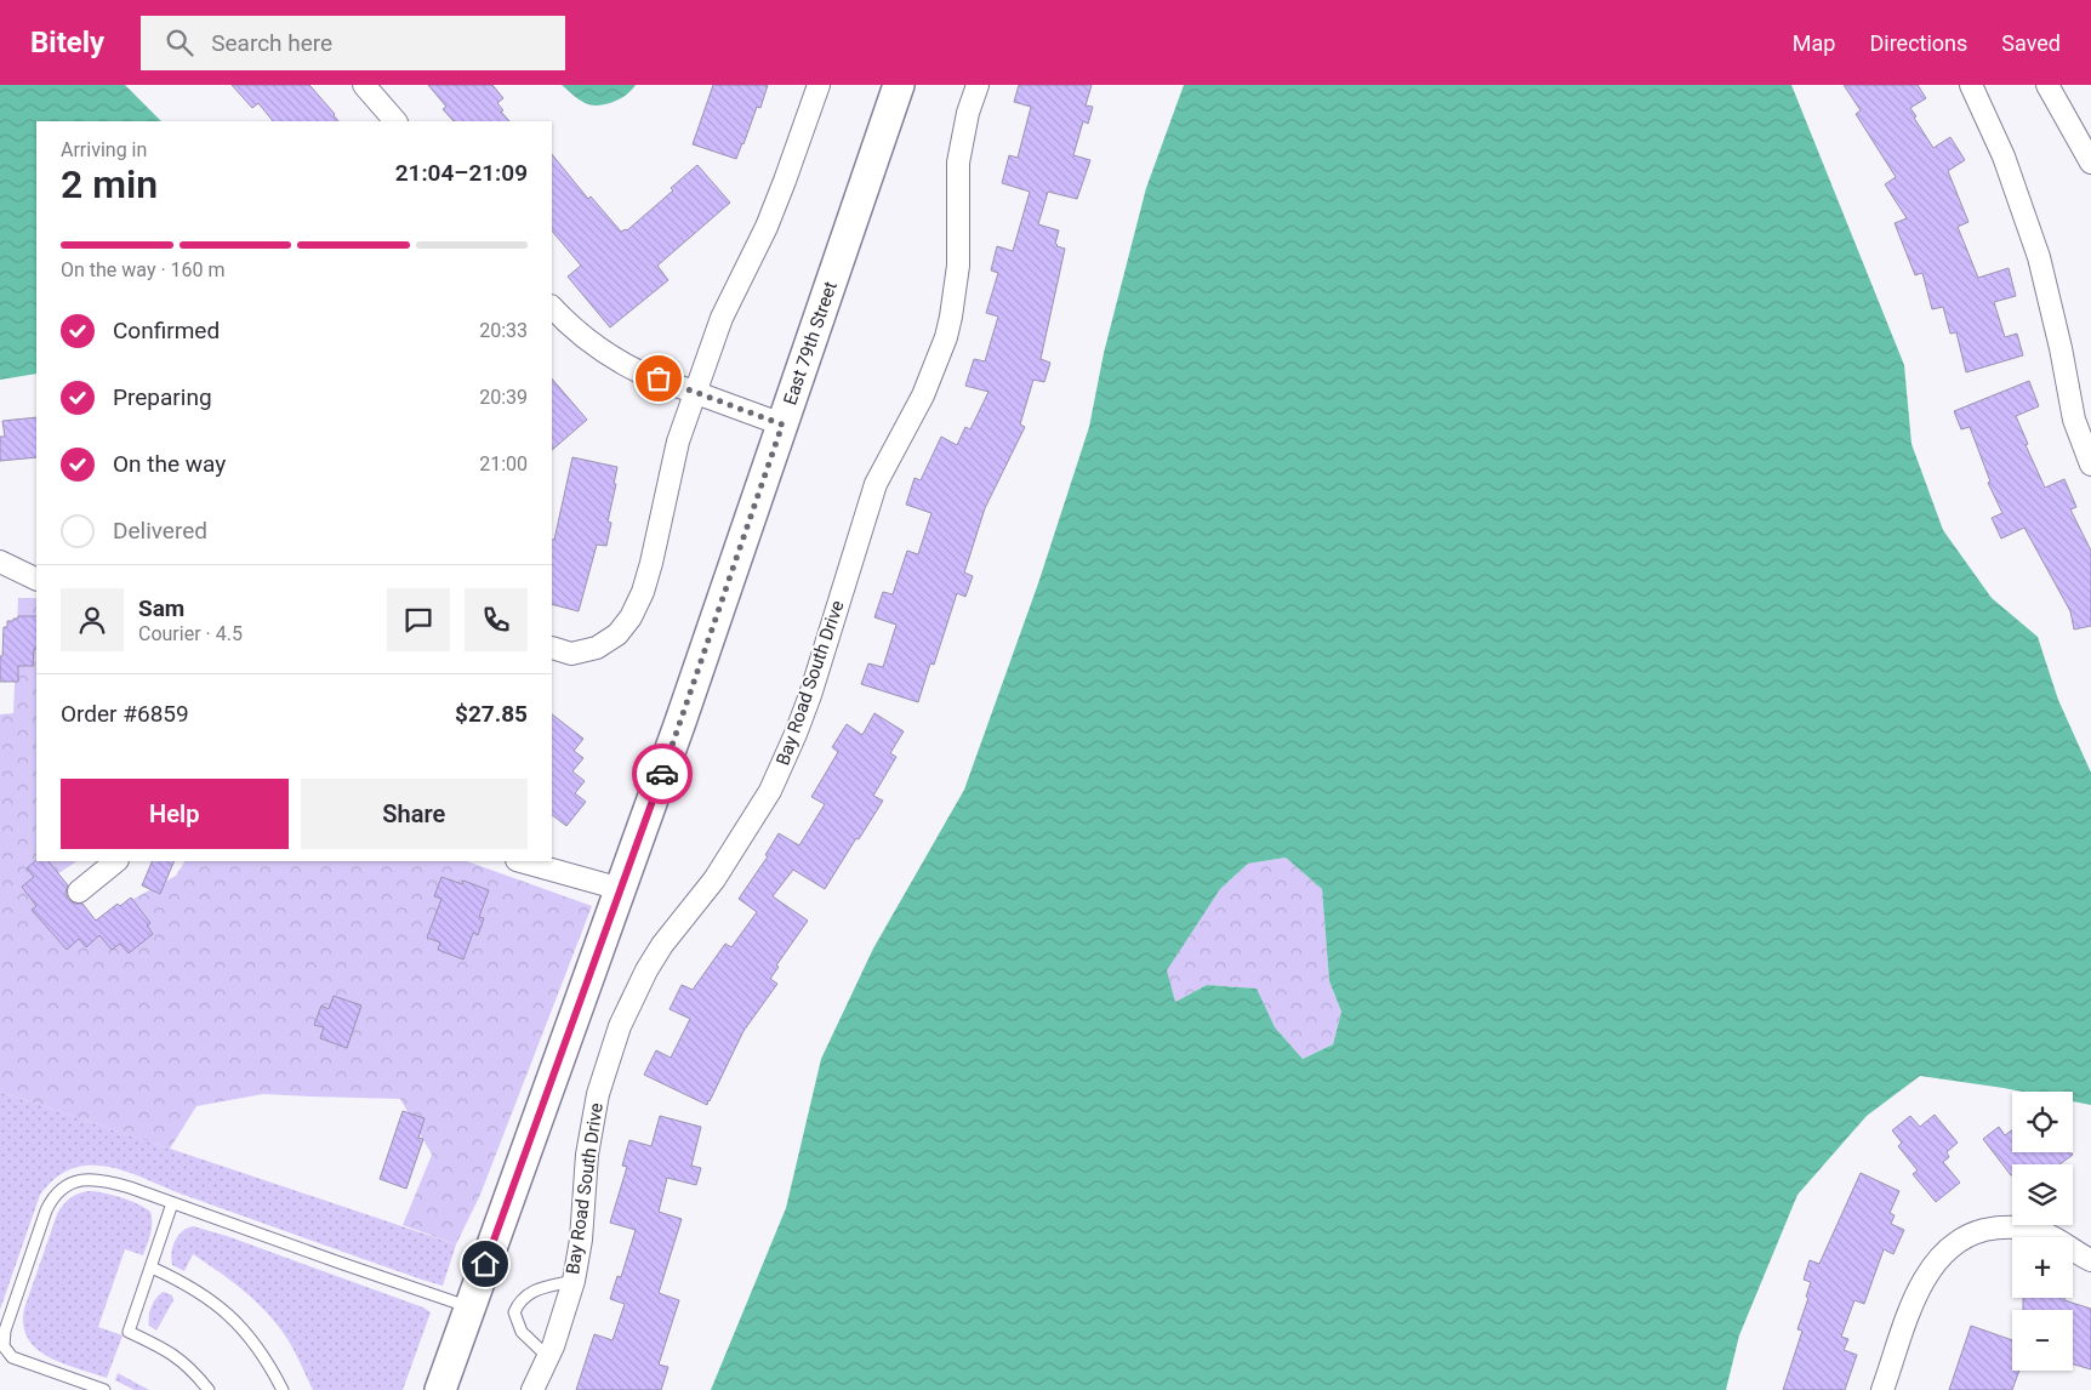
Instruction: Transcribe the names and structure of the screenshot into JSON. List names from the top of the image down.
{
  "streets": {
    "street": ["East 79th Street", "Bay Road South Drive"]
  },
  "page": {
    "header": "Bitely",
    "search": "Search here",
    "nav": ["Map", "Directions", "Saved"],
    "heading": ["2 min", "Arriving in", "21:04–21:09"],
    "panel": [
      "Sam",
      "Courier · 4.5",
      "Order #6859",
      "$27.85"
    ],
    "bar": "On the way · 160 m",
    "list": [
      ["Confirmed", "20:33"],
      ["Preparing", "20:39"],
      ["On the way", "21:00"],
      "Delivered"
    ],
    "buttons": ["Help", "Share"],
    "map_buttons": ["+", "−"]
  }
}
